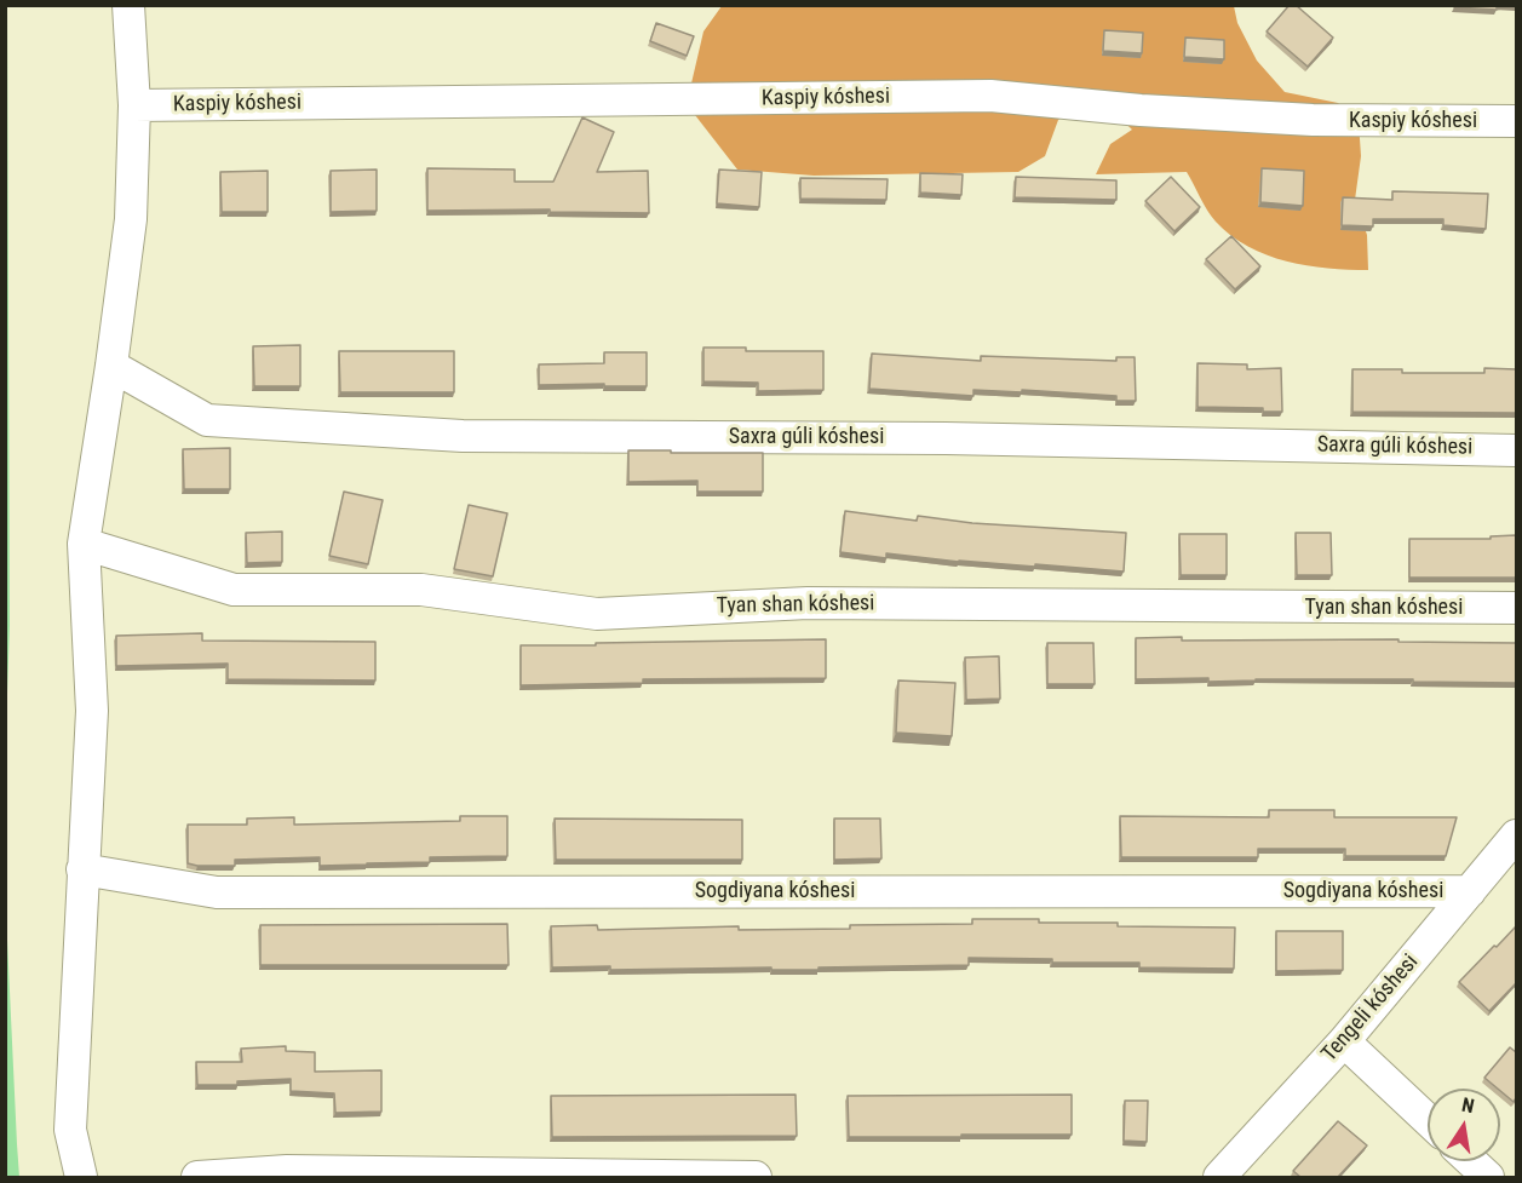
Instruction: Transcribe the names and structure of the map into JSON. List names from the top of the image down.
{
  "streets": {
    "street": [
      "Kaspiy kóshesi",
      "Saxra gúli kóshesi",
      "Tyan shan kóshesi",
      "Sogdiyana kóshesi",
      "Tengeli kóshesi"
    ]
  },
  "crossings": [
    ["Sogdiyana kóshesi", "Tengeli kóshesi"]
  ],
  "north": "top"
}
